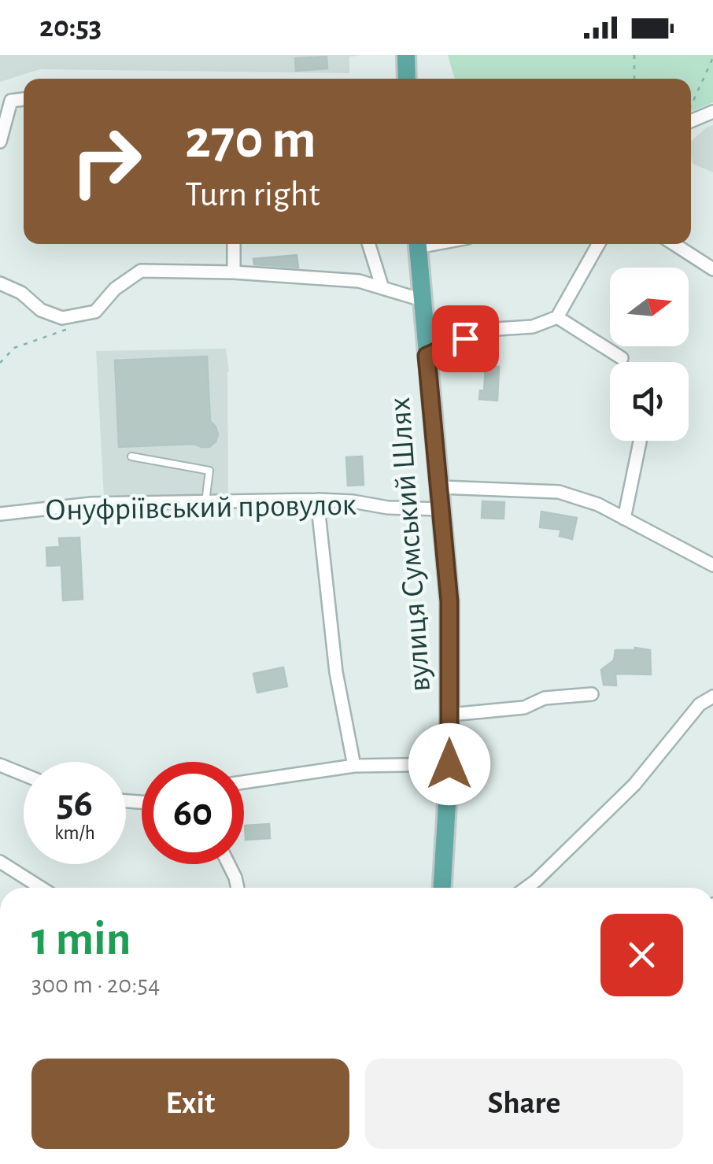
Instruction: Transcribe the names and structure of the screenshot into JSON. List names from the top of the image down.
{
  "streets": {
    "main road": ["вулиця Сумський Шлях"],
    "street": ["Онуфріївський провулок"]
  },
  "crossings": [
    ["Онуфріївський провулок", "вулиця Сумський Шлях"]
  ],
  "north": "right",
  "page": {
    "status": "20:53",
    "turn": ["270 m", "Turn right"],
    "speed": "56 km/h",
    "limit": "60",
    "heading": ["1 min", "300 m · 20:54"],
    "buttons": ["Exit", "Share"]
  }
}
